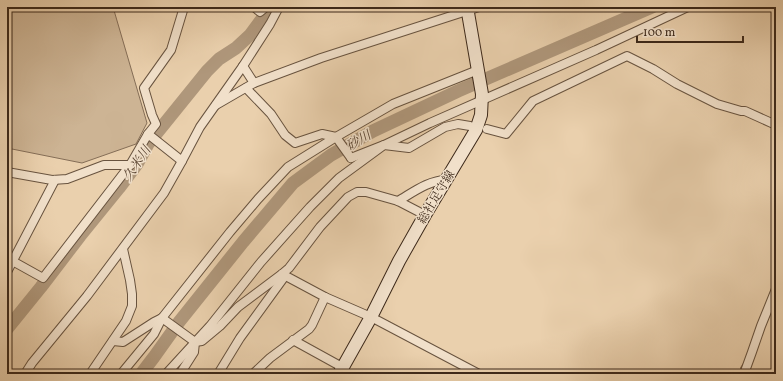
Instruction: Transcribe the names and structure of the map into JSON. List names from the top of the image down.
{
  "streets": {
    "main road": ["総社足守線"]
  },
  "water": ["砂川", "久米川"],
  "scale_bar": "100 m"
}
